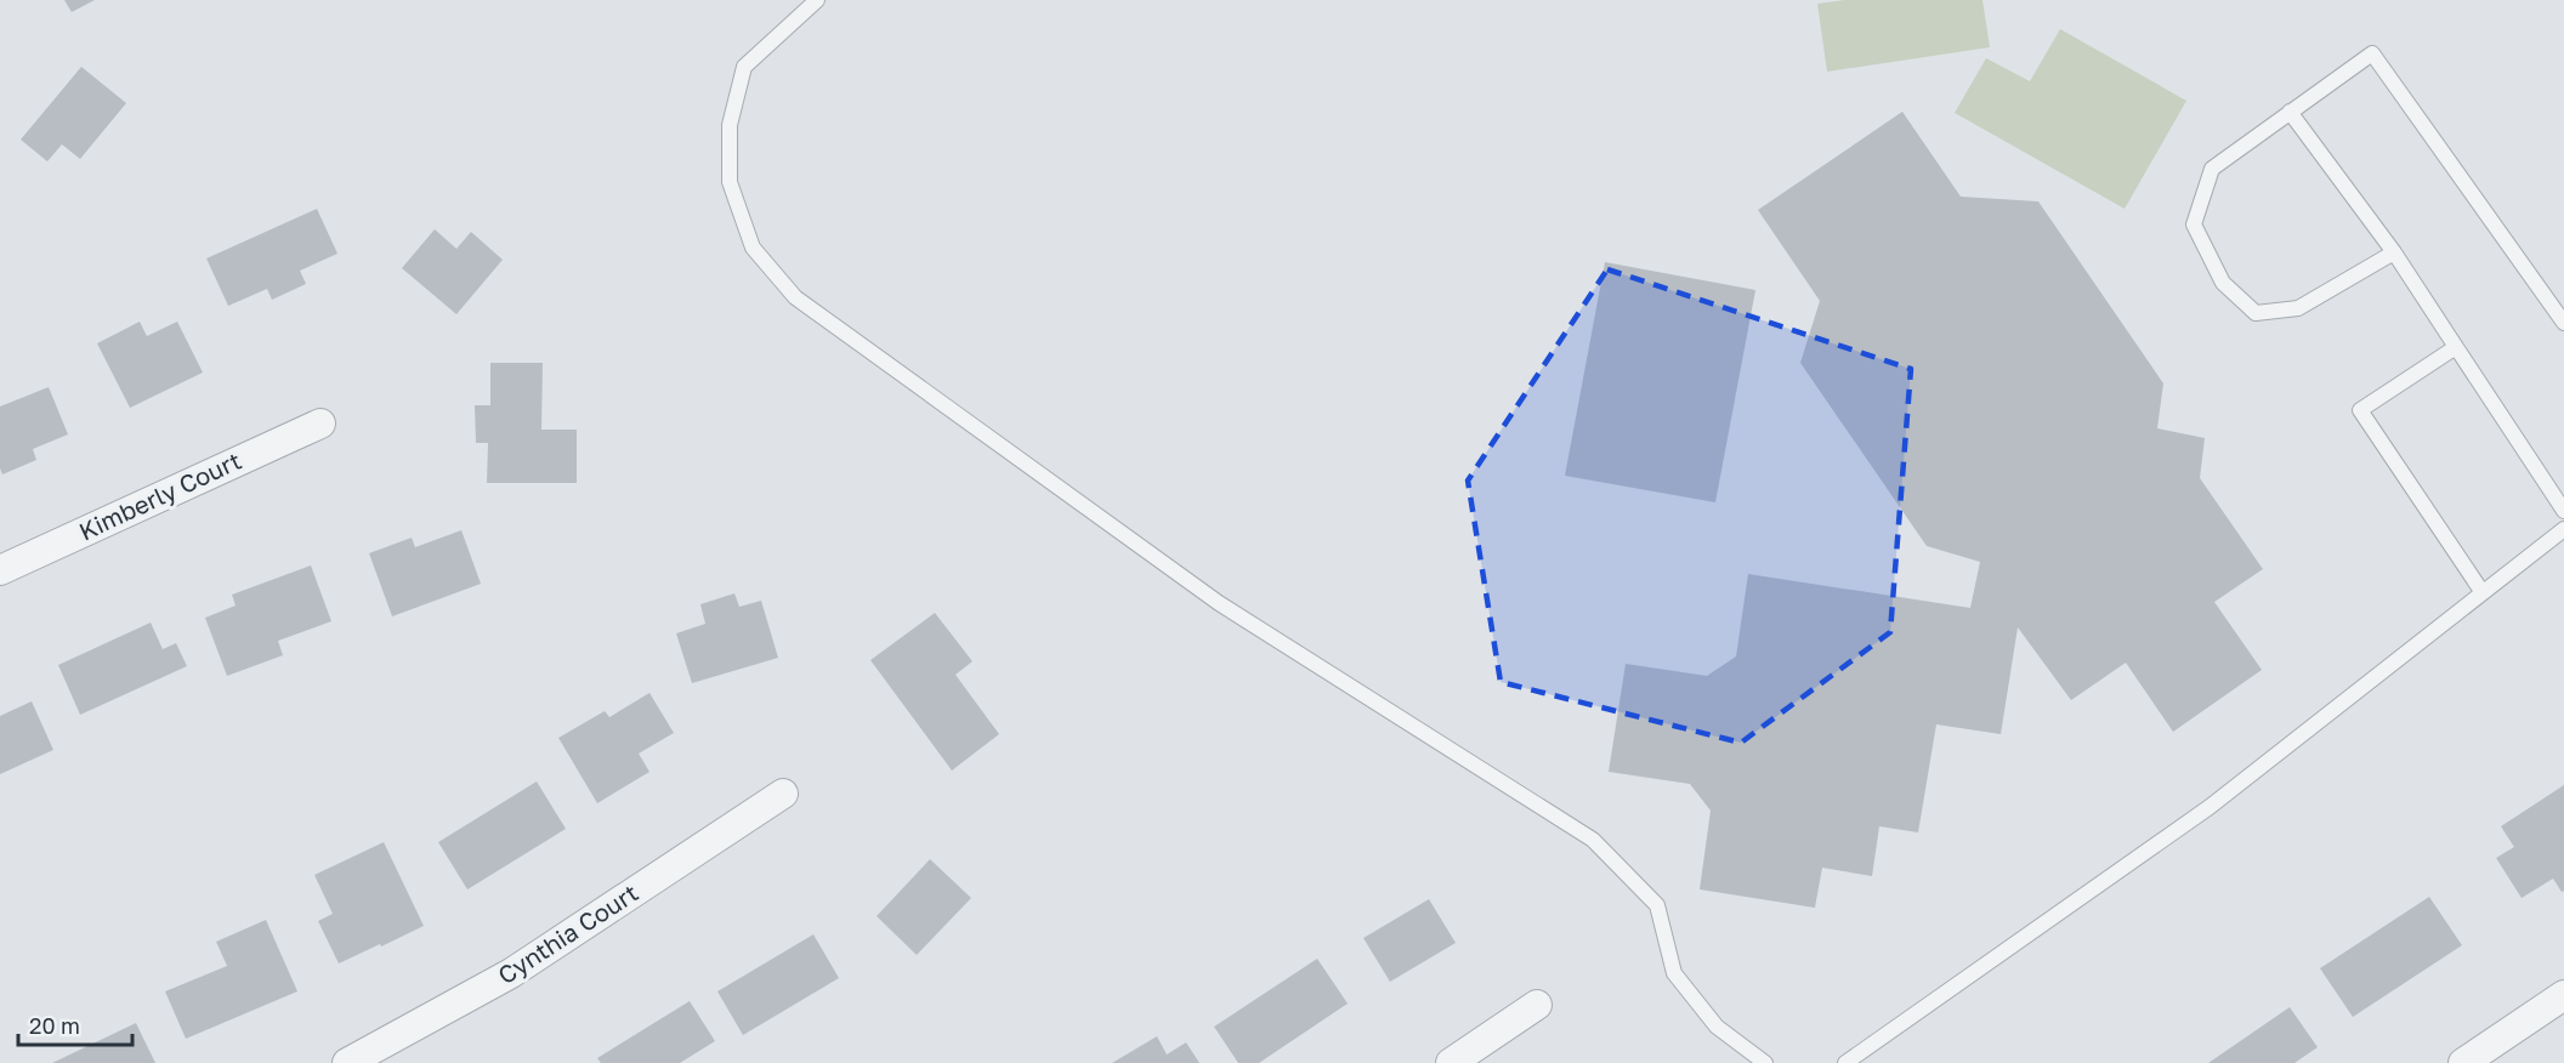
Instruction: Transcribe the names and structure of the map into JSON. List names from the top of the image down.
{
  "streets": {
    "street": ["Kimberly Court", "Cynthia Court"]
  },
  "scale_bar": "20 m"
}
